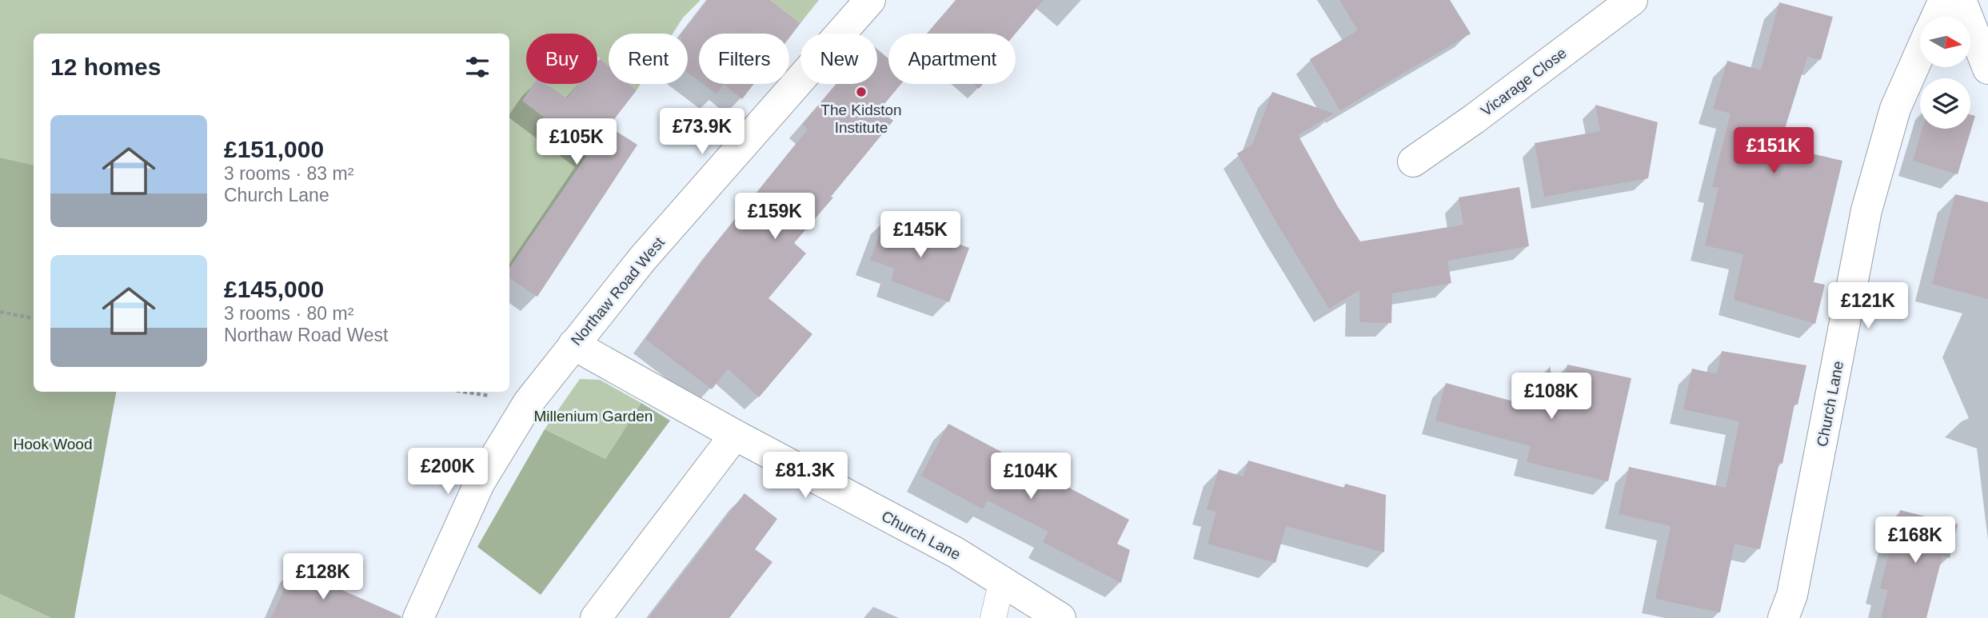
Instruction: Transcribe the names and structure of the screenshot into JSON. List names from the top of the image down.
{
  "streets": {
    "street": ["Vicarage Close", "Northaw Road West", "Church Lane"]
  },
  "crossings": [
    ["Northaw Road West", "Church Lane"]
  ],
  "parks": ["Millenium Garden", "Hook Wood"],
  "places": ["The Kidston Institute"],
  "north": "right",
  "page": {
    "chip": [
      "Buy",
      "Rent",
      "Filters",
      "New",
      "Apartment"
    ],
    "heading": "12 homes",
    "list": [
      {
        "name": "£151,000",
        "note": "3 rooms · 83 m² · Church Lane"
      },
      {
        "name": "£145,000",
        "note": "3 rooms · 80 m² · Northaw Road West"
      }
    ],
    "price": [
      "£73.9K",
      "£105K",
      "£151K",
      "£159K",
      "£145K",
      "£121K",
      "£108K",
      "£200K",
      "£81.3K",
      "£104K",
      "£168K",
      "£128K"
    ]
  }
}
